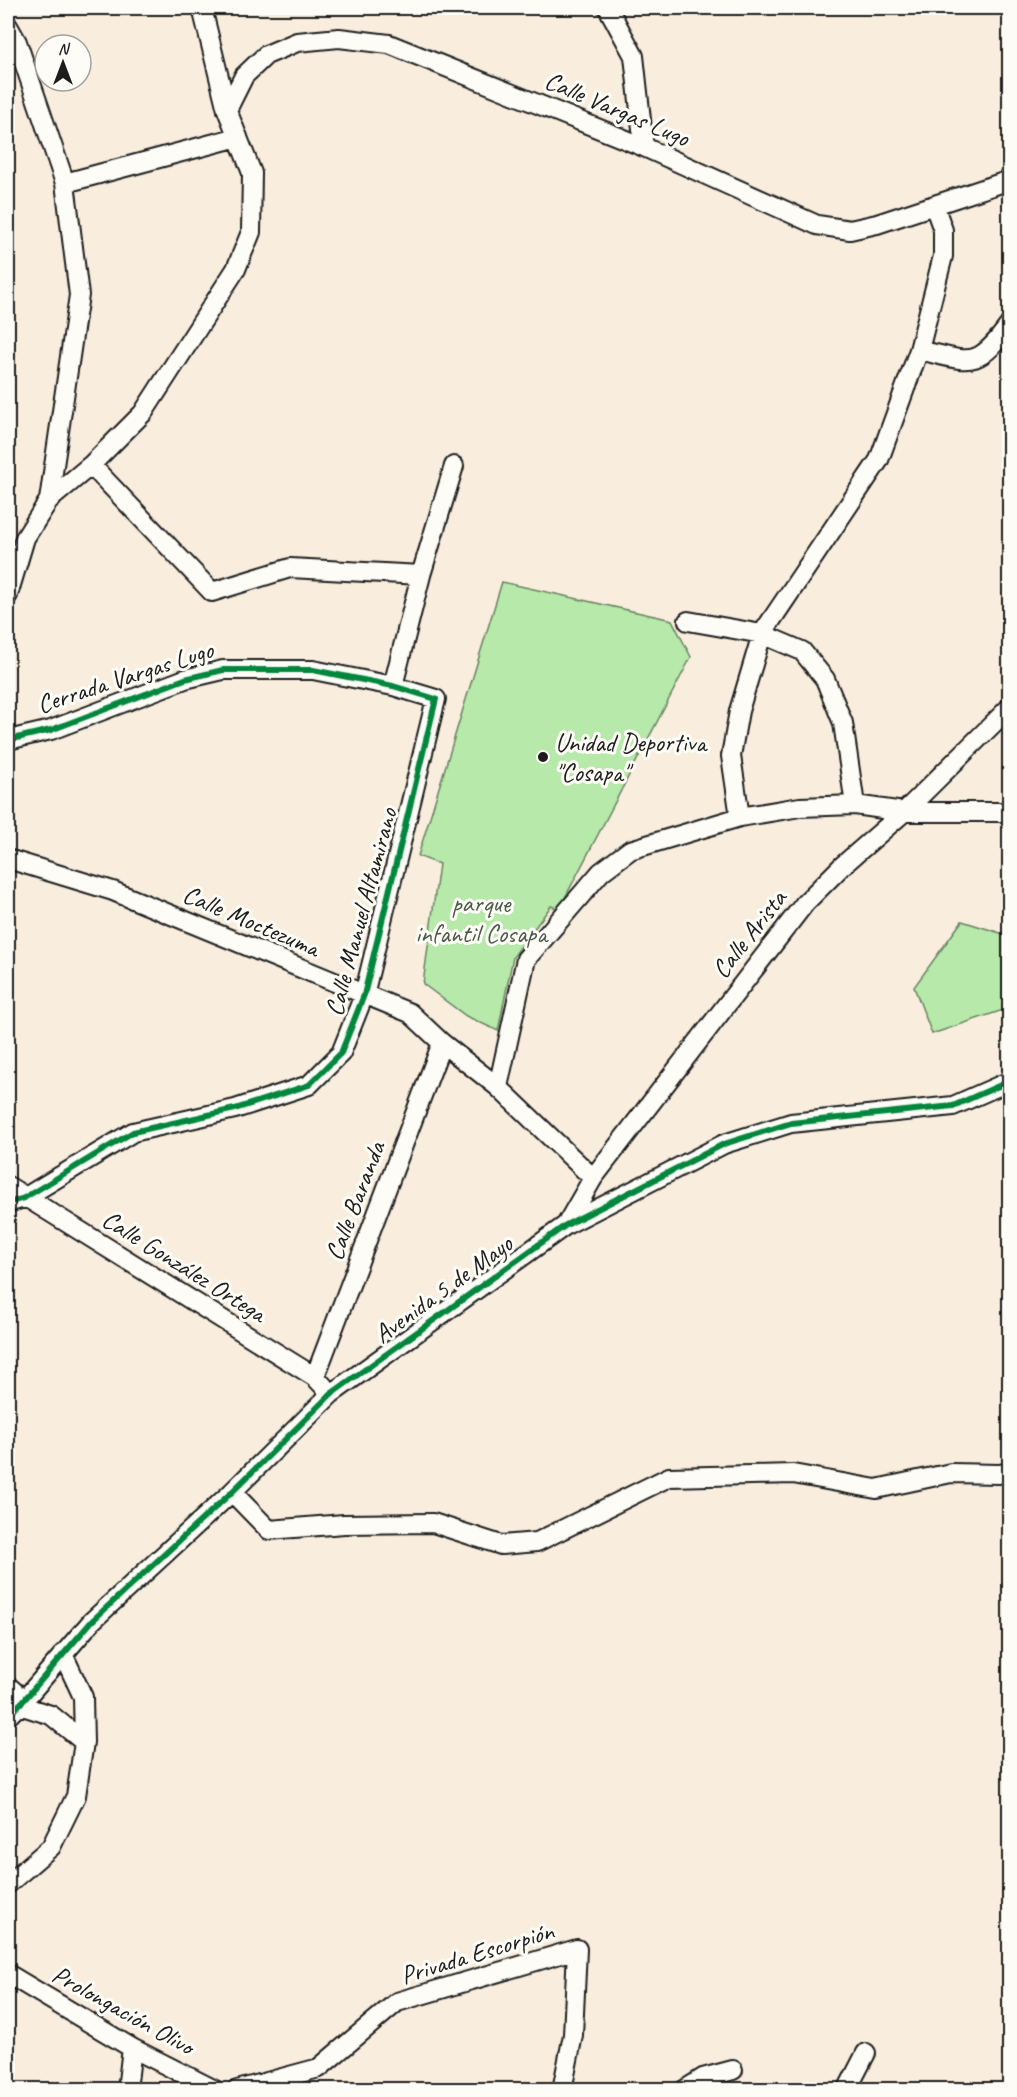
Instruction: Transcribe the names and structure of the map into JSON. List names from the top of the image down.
{
  "streets": {
    "street": [
      "Calle Vargas Lugo",
      "Cerrada Vargas Lugo",
      "Calle Manuel Altamirano",
      "Calle Moctezuma",
      "Calle Arista",
      "Calle Baranda",
      "Calle González Ortega",
      "Avenida 5 de Mayo",
      "Privada Escorpión",
      "Prolongación Olivo"
    ]
  },
  "crossings": [
    ["Cerrada Vargas Lugo", "Calle Manuel Altamirano"],
    ["Calle Manuel Altamirano", "Calle Moctezuma"],
    ["Calle Manuel Altamirano", "Calle González Ortega"],
    ["Calle Moctezuma", "Calle Arista"],
    ["Calle Moctezuma", "Calle Baranda"],
    ["Calle Arista", "Avenida 5 de Mayo"],
    ["Calle Baranda", "Calle González Ortega"],
    ["Calle González Ortega", "Avenida 5 de Mayo"]
  ],
  "parks": ["parque infantil Cosapa"],
  "places": ["Unidad Deportiva \"Cosapa\""],
  "north": "top"
}
